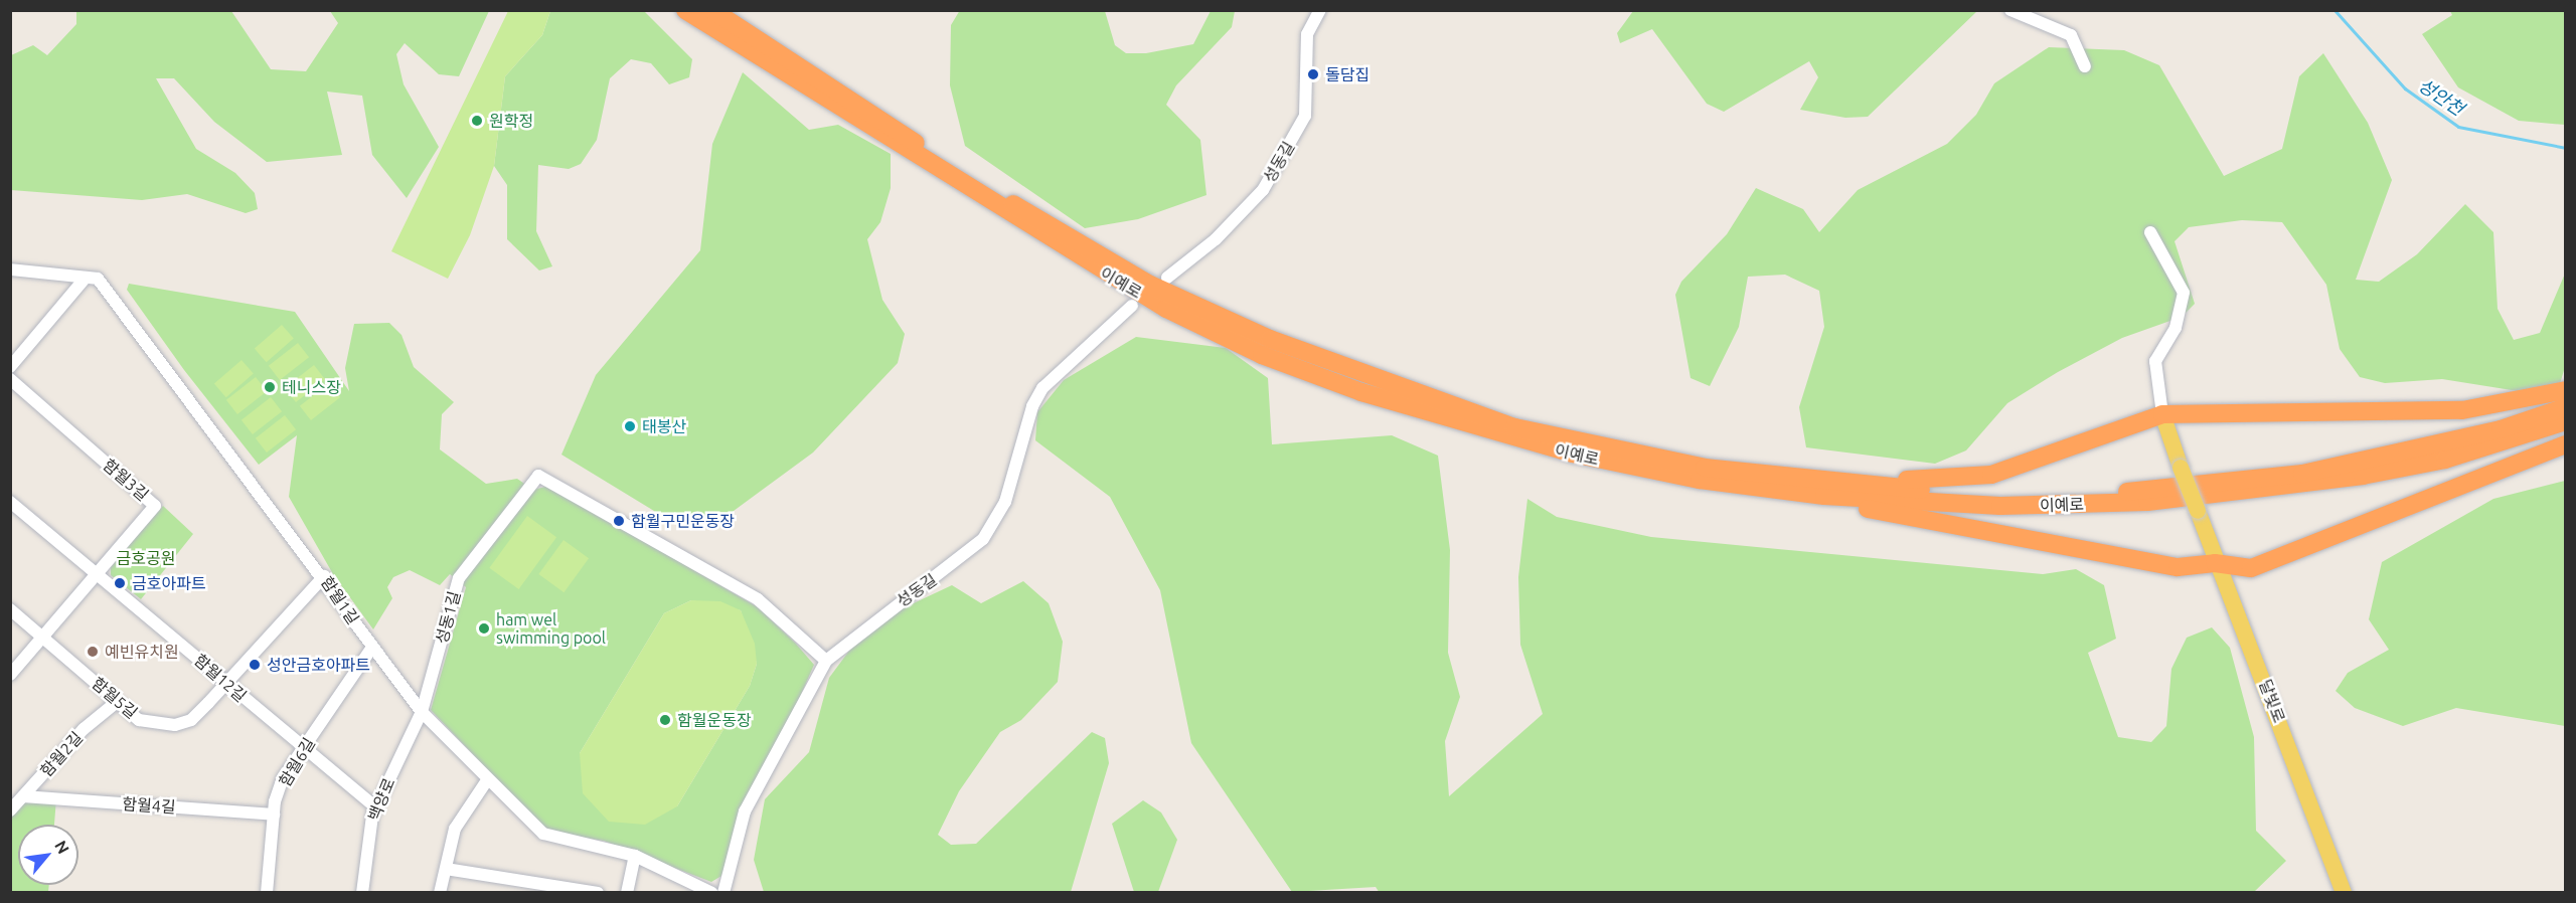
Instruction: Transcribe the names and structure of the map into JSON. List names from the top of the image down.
{
  "streets": {
    "highway": ["이예로"],
    "main road": ["달빛로"],
    "street": [
      "성동길",
      "함월3길",
      "함월1길",
      "성동1길",
      "함월12길",
      "함월5길",
      "함월2길",
      "함월6길",
      "백양로",
      "함월4길"
    ]
  },
  "crossings": [
    ["성동길", "성동1길"],
    ["함월3길", "함월12길"],
    ["함월3길", "함월5길"],
    ["함월1길", "성동1길"],
    ["함월1길", "함월5길"],
    ["함월1길", "함월6길"],
    ["함월1길", "백양로"],
    ["성동1길", "백양로"],
    ["함월12길", "함월5길"],
    ["함월12길", "함월6길"],
    ["함월12길", "백양로"],
    ["함월5길", "함월2길"],
    ["함월2길", "함월4길"],
    ["함월6길", "함월4길"]
  ],
  "water": ["성안천"],
  "parks": ["금호공원"],
  "places": [
    "돌담집",
    "원학정",
    "테니스장",
    "태봉산",
    "함월구민운동장",
    "금호아파트",
    "ham wel swimming pool",
    "예빈유치원",
    "성안금호아파트",
    "함월운동장"
  ],
  "north": "top right"
}
